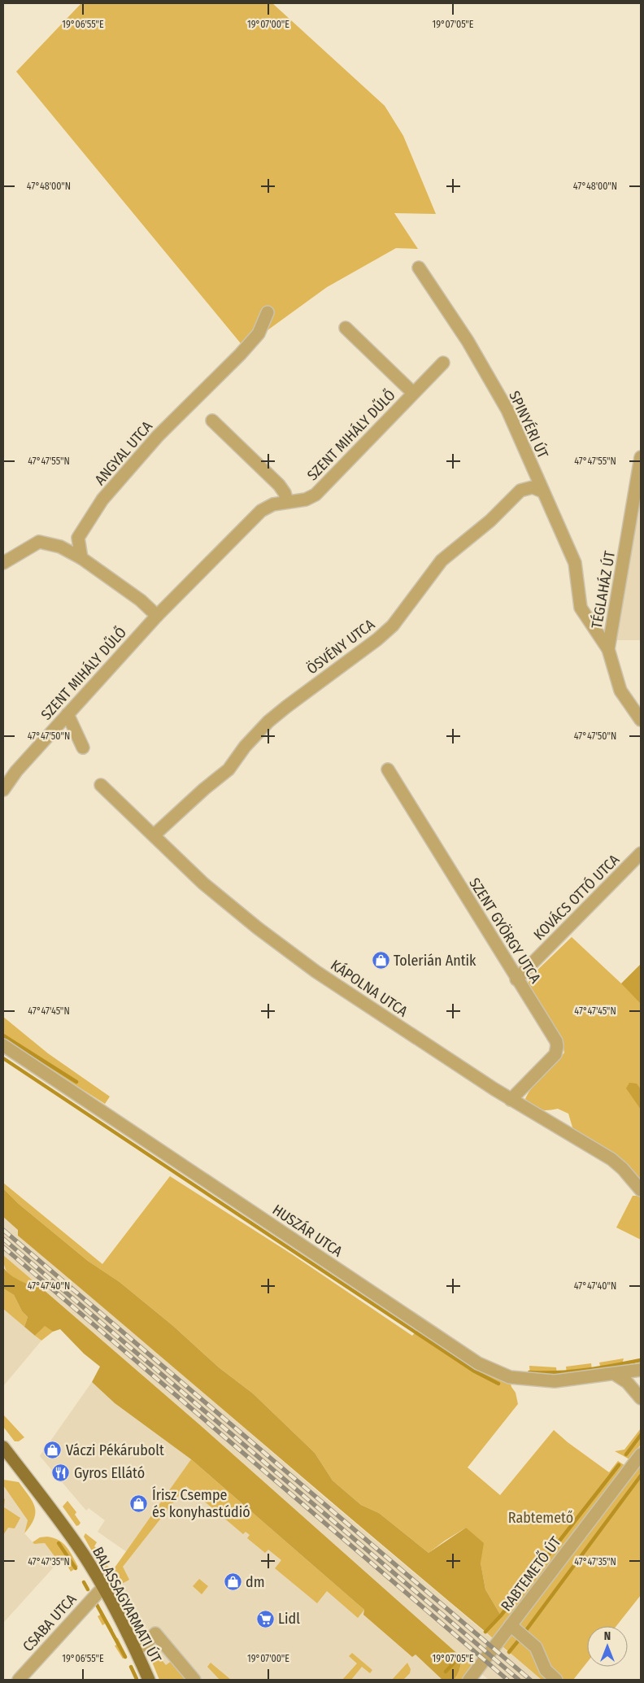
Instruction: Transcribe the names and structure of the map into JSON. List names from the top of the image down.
{
  "streets": {
    "main road": ["BALASSAGYARMATI ÚT"],
    "street": [
      "SPINYÉRI ÚT",
      "SZENT MIHÁLY DŰLŐ",
      "ANGYAL UTCA",
      "TÉGLAHÁZ ÚT",
      "ÖSVÉNY UTCA",
      "KOVÁCS OTTÓ UTCA",
      "SZENT GYÖRGY UTCA",
      "KÁPOLNA UTCA",
      "HUSZÁR UTCA",
      "RABTEMETŐ ÚT",
      "CSABA UTCA"
    ]
  },
  "crossings": [
    ["SPINYÉRI ÚT", "TÉGLAHÁZ ÚT"],
    ["SPINYÉRI ÚT", "ÖSVÉNY UTCA"],
    ["ÖSVÉNY UTCA", "KÁPOLNA UTCA"],
    ["KOVÁCS OTTÓ UTCA", "SZENT GYÖRGY UTCA"],
    ["SZENT GYÖRGY UTCA", "KÁPOLNA UTCA"],
    ["BALASSAGYARMATI ÚT", "CSABA UTCA"]
  ],
  "parks": ["Rabtemető"],
  "places": {
    "shop": [
      "Tolerián Antik",
      "Váczi Pékárubolt",
      "Írisz Csempe és konyhastúdió",
      "dm"
    ],
    "restaurant": ["Gyros Ellátó"],
    "supermarket": ["Lidl"]
  },
  "north": "top",
  "coordinates": [
    "19°06'55\"E",
    "19°07'00\"E",
    "19°07'05\"E",
    "47°48'00\"N",
    "47°47'55\"N",
    "47°47'50\"N",
    "47°47'45\"N",
    "47°47'40\"N",
    "47°47'35\"N"
  ]
}
